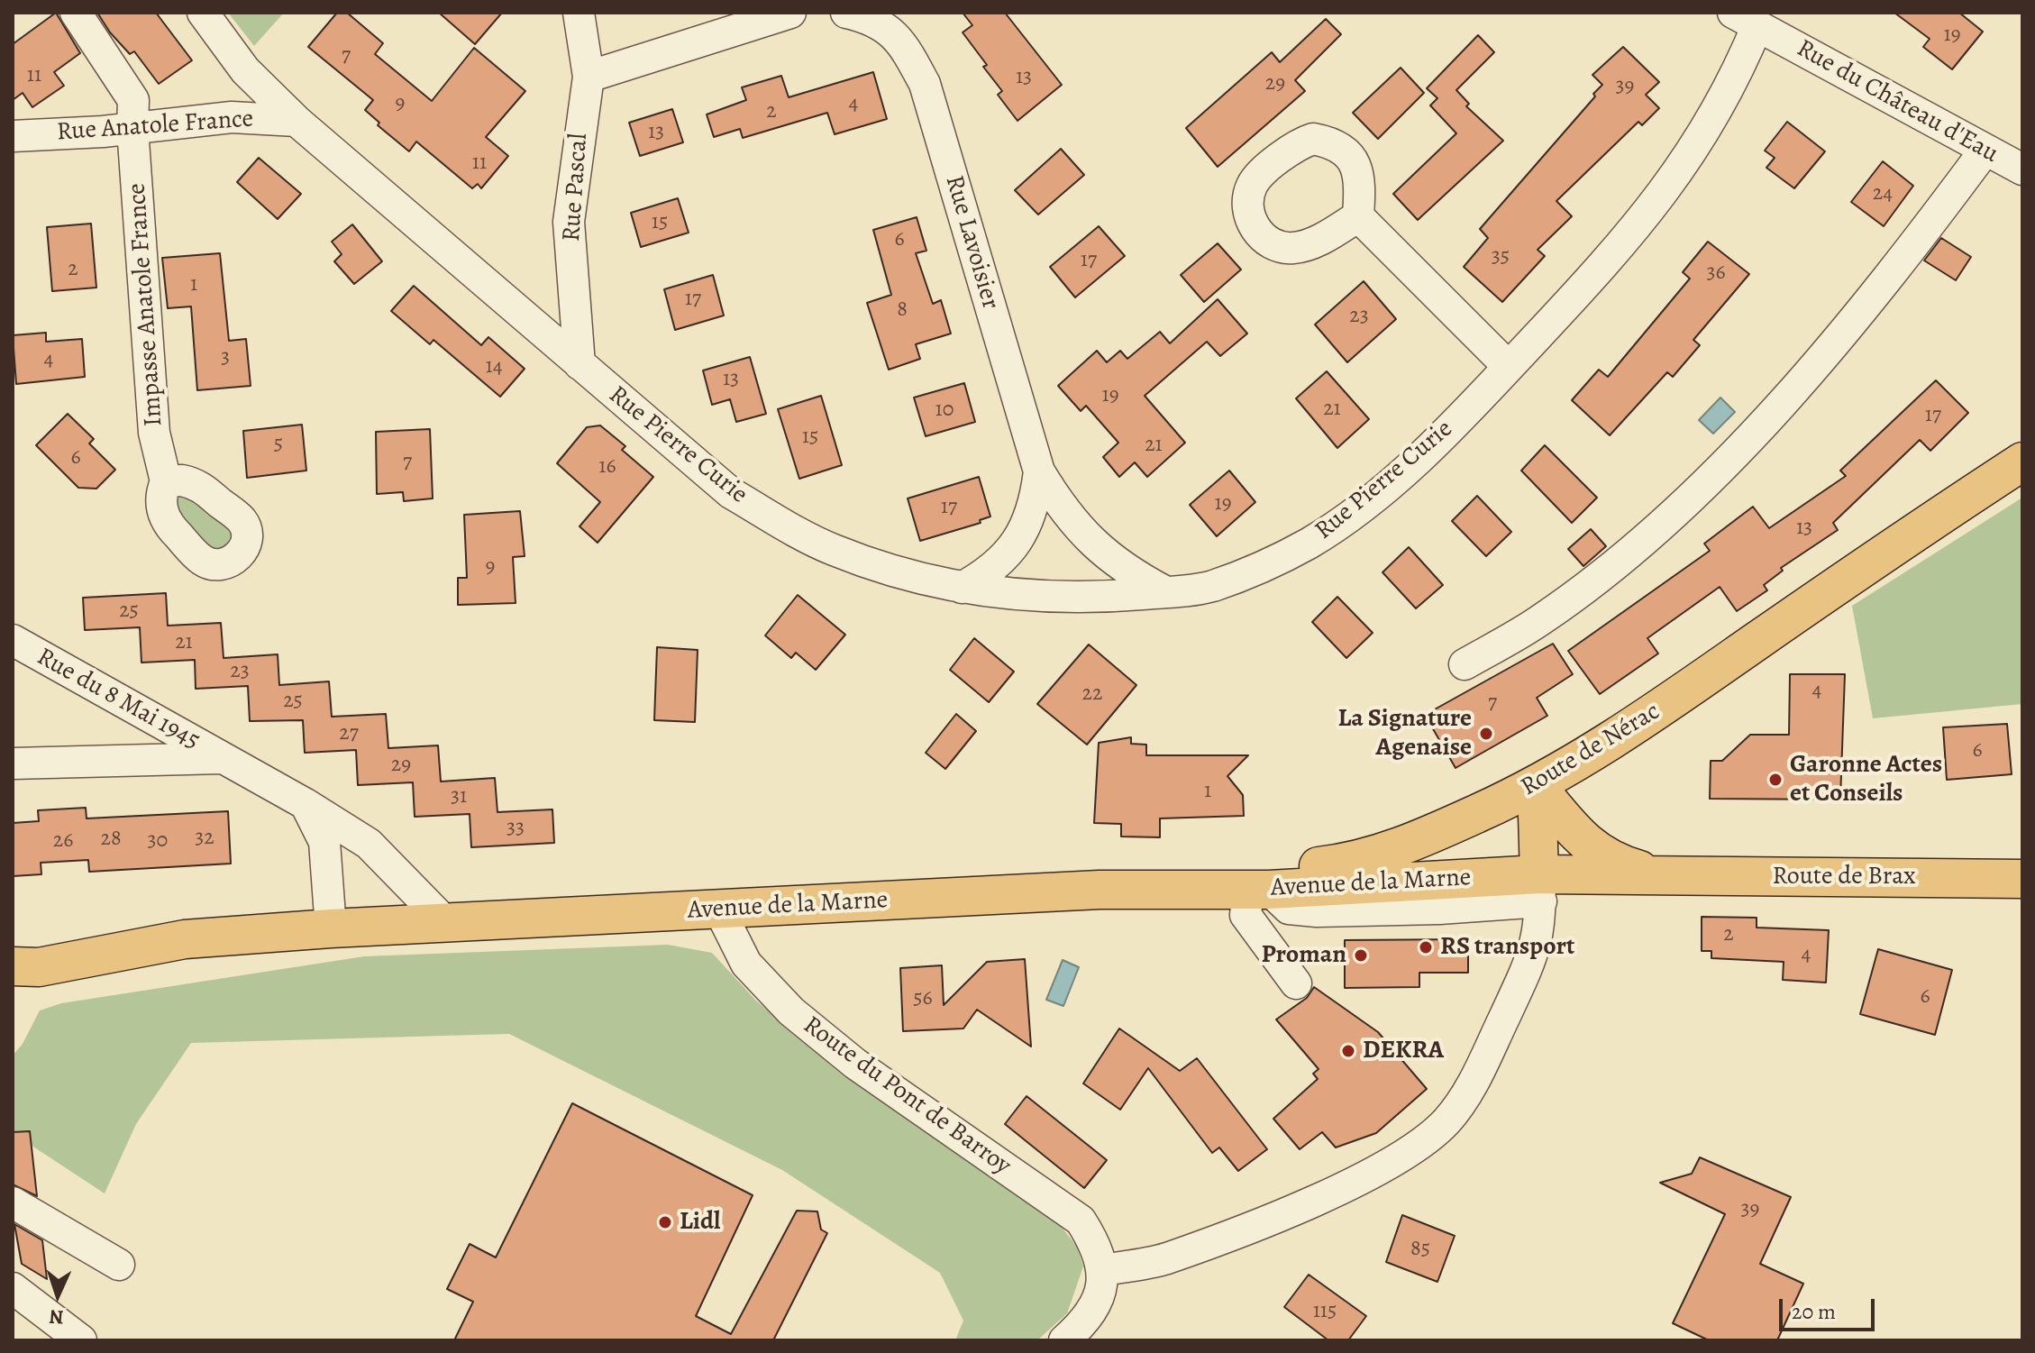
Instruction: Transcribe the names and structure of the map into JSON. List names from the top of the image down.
{
  "streets": {
    "main road": ["Route de Nérac", "Route de Brax", "Avenue de la Marne"],
    "street": [
      "Rue du Château d'Eau",
      "Rue Anatole France",
      "Rue Pascal",
      "Rue Lavoisier",
      "Impasse Anatole France",
      "Rue Pierre Curie",
      "Rue du 8 Mai 1945",
      "Route du Pont de Barroy"
    ]
  },
  "crossings": [
    ["Rue du Château d'Eau", "Rue Pierre Curie"],
    ["Rue Anatole France", "Impasse Anatole France"],
    ["Rue Anatole France", "Rue Pierre Curie"],
    ["Rue Pascal", "Rue Pierre Curie"],
    ["Rue Lavoisier", "Rue Pierre Curie"],
    ["Rue du 8 Mai 1945", "Avenue de la Marne"],
    ["Route de Nérac", "Route de Brax"],
    ["Route de Nérac", "Avenue de la Marne"],
    ["Route de Brax", "Avenue de la Marne"],
    ["Avenue de la Marne", "Route du Pont de Barroy"]
  ],
  "places": [
    "La Signature Agenaise",
    "Garonne Actes et Conseils",
    "RS transport",
    "Proman",
    "DEKRA",
    "Lidl"
  ],
  "house_numbers": [
    "19",
    "7",
    "11",
    "13",
    "29",
    "39",
    "9",
    "4",
    "2",
    "13",
    "11",
    "24",
    "15",
    "6",
    "35",
    "17",
    "2",
    "36",
    "1",
    "17",
    "8",
    "23",
    "3",
    "4",
    "14",
    "13",
    "19",
    "21",
    "10",
    "17",
    "15",
    "5",
    "21",
    "6",
    "7",
    "16",
    "19",
    "17",
    "13",
    "9",
    "25",
    "21",
    "23",
    "4",
    "22",
    "25",
    "7",
    "27",
    "6",
    "29",
    "1",
    "31",
    "33",
    "32",
    "28",
    "26",
    "30",
    "2",
    "4",
    "6",
    "56",
    "39",
    "85",
    "115"
  ],
  "scale_bar": "20 m",
  "north": "bottom"
}
